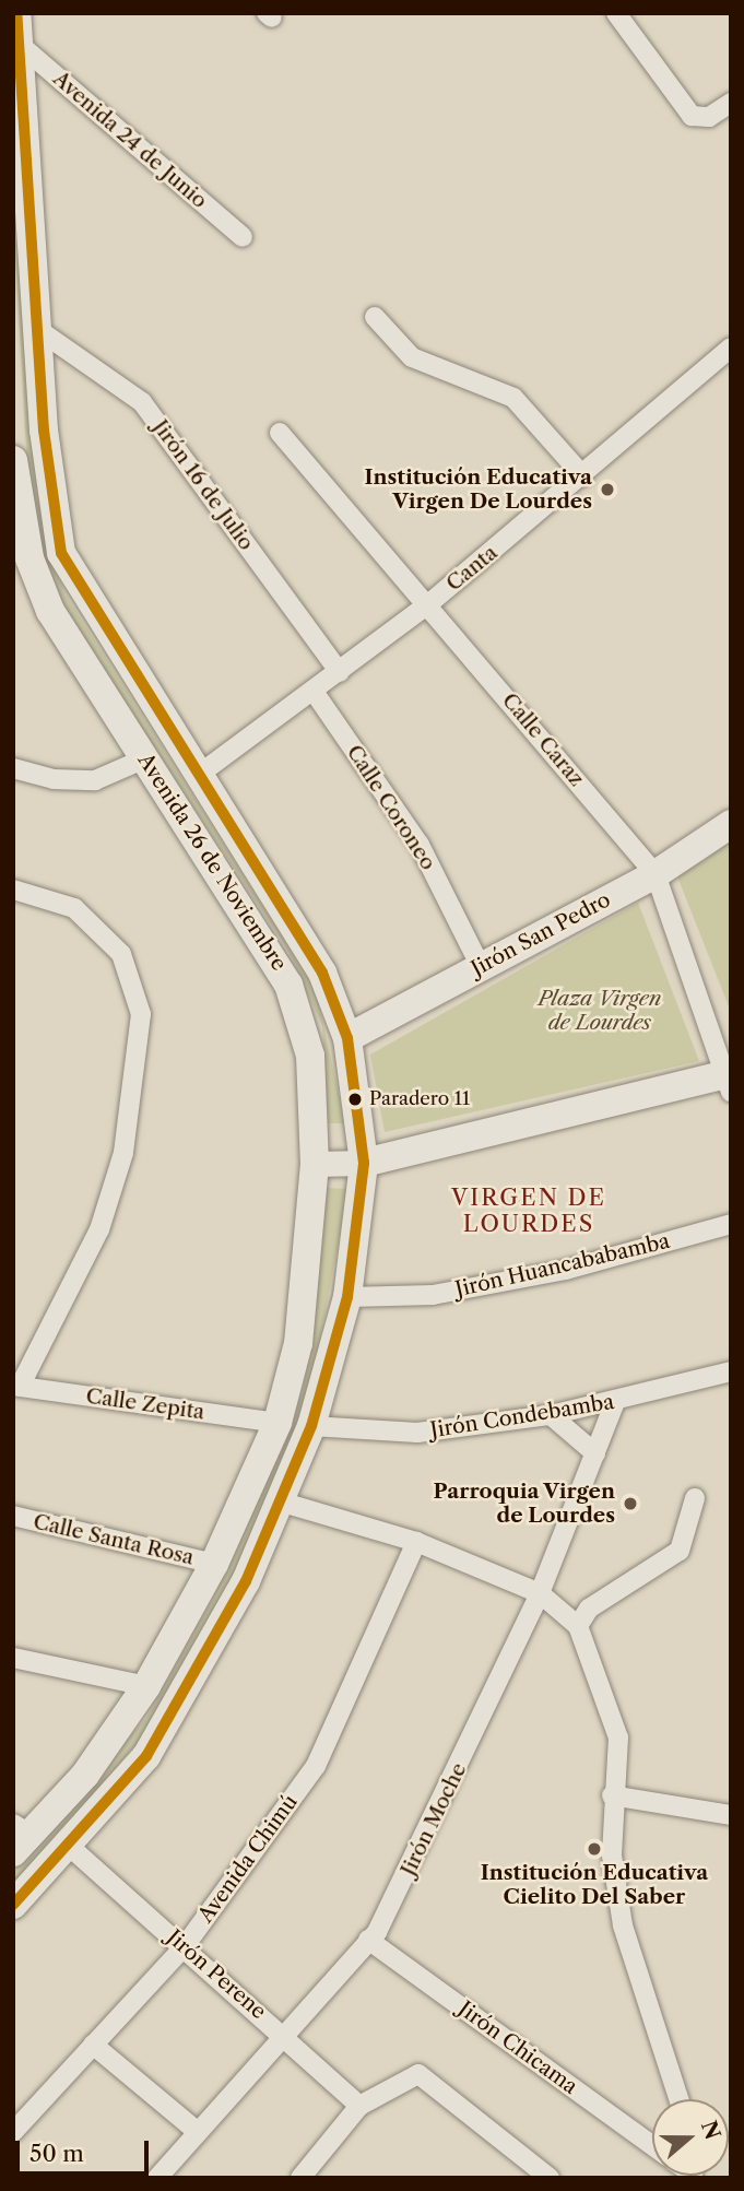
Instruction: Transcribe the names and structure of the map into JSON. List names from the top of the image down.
{
  "streets": {
    "main road": ["Avenida 26 de Noviembre", "Jirón San Pedro"],
    "street": [
      "Avenida 24 de Junio",
      "Jirón 16 de Julio",
      "Canta",
      "Calle Caraz",
      "Calle Coroneo",
      "Jirón Huancababamba",
      "Calle Zepita",
      "Jirón Condebamba",
      "Calle Santa Rosa",
      "Jirón Moche",
      "Avenida Chimú",
      "Jirón Perene",
      "Jirón Chicama"
    ]
  },
  "crossings": [
    ["Avenida 24 de Junio", "Avenida 26 de Noviembre"],
    ["Jirón 16 de Julio", "Canta"],
    ["Jirón 16 de Julio", "Avenida 26 de Noviembre"],
    ["Canta", "Calle Caraz"],
    ["Canta", "Calle Coroneo"],
    ["Canta", "Avenida 26 de Noviembre"],
    ["Calle Caraz", "Jirón San Pedro"],
    ["Calle Coroneo", "Jirón San Pedro"],
    ["Avenida 26 de Noviembre", "Jirón San Pedro"],
    ["Avenida 26 de Noviembre", "Jirón Huancababamba"],
    ["Avenida 26 de Noviembre", "Calle Zepita"],
    ["Avenida 26 de Noviembre", "Jirón Condebamba"],
    ["Avenida 26 de Noviembre", "Calle Santa Rosa"],
    ["Avenida 26 de Noviembre", "Jirón Perene"],
    ["Jirón Condebamba", "Jirón Moche"],
    ["Jirón Moche", "Jirón Perene"],
    ["Jirón Moche", "Jirón Chicama"],
    ["Avenida Chimú", "Jirón Perene"]
  ],
  "districts": ["VIRGEN DE LOURDES"],
  "parks": ["Plaza Virgen de Lourdes"],
  "places": [
    "Institución Educativa Virgen De Lourdes",
    "Paradero 11",
    "Parroquia Virgen de Lourdes",
    "Institución Educativa Cielito Del Saber"
  ],
  "scale_bar": "50 m",
  "north": "right"
}
